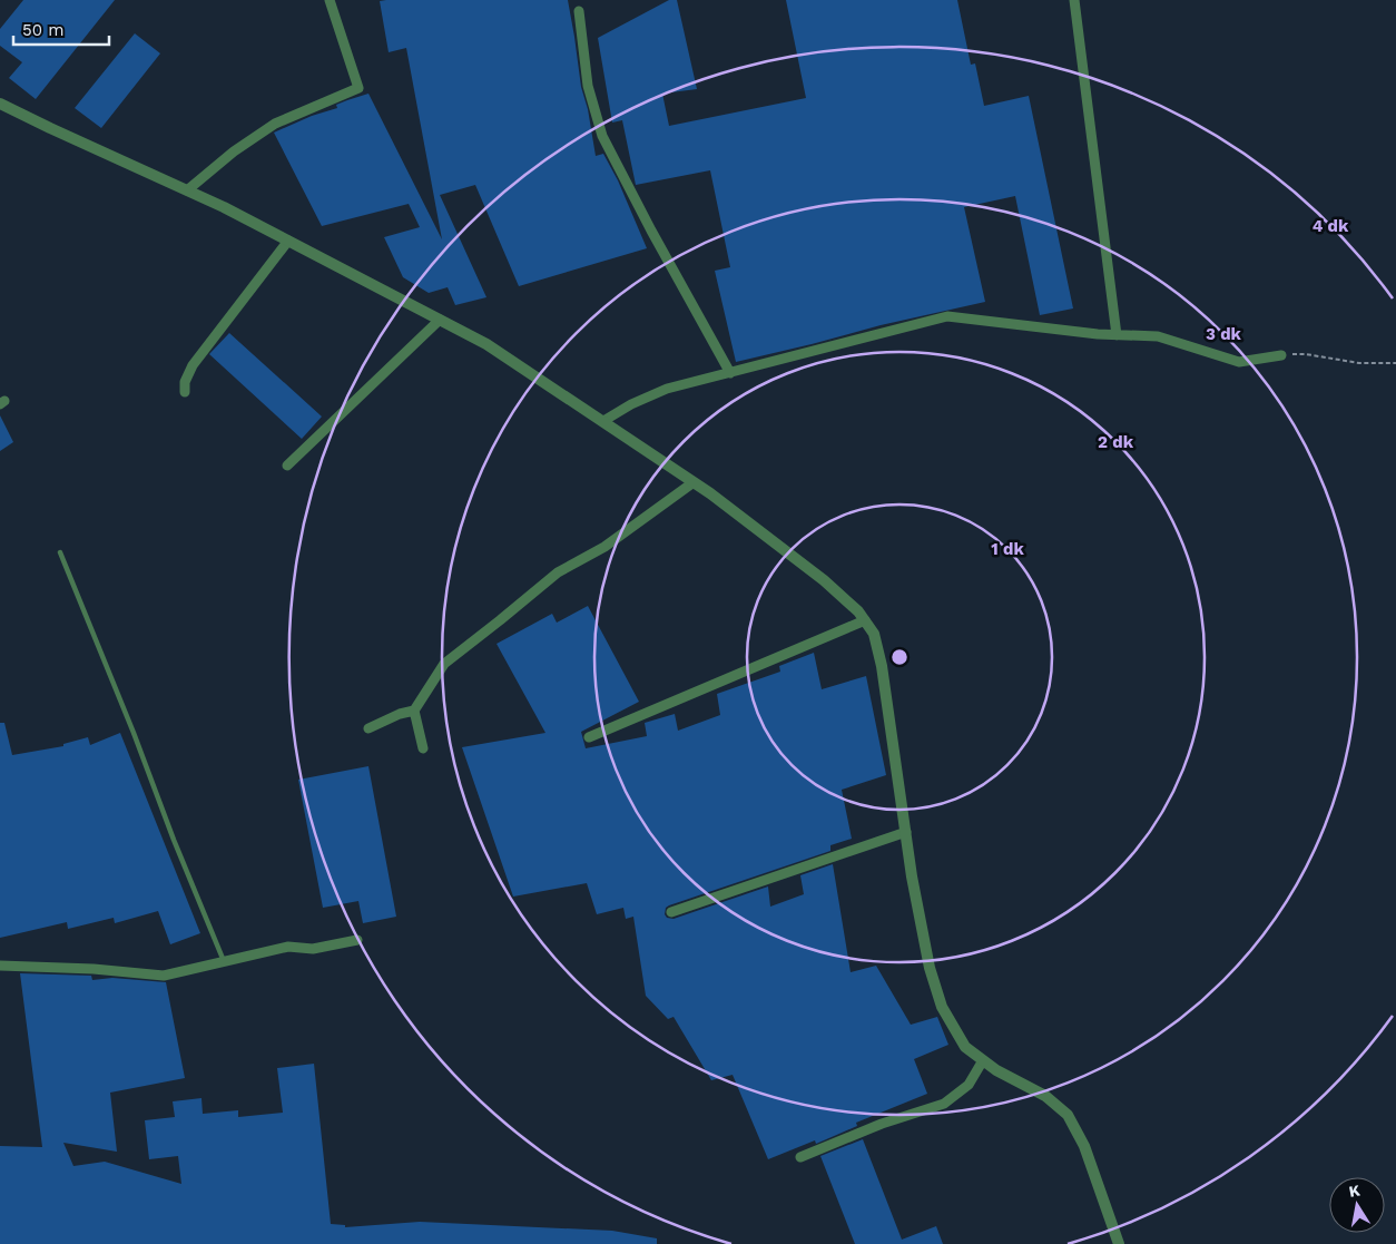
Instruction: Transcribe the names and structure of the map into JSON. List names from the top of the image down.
{
  "scale_bar": "50 m",
  "north": "top",
  "rings": [
    "4 dk",
    "3 dk",
    "2 dk",
    "1 dk"
  ]
}
